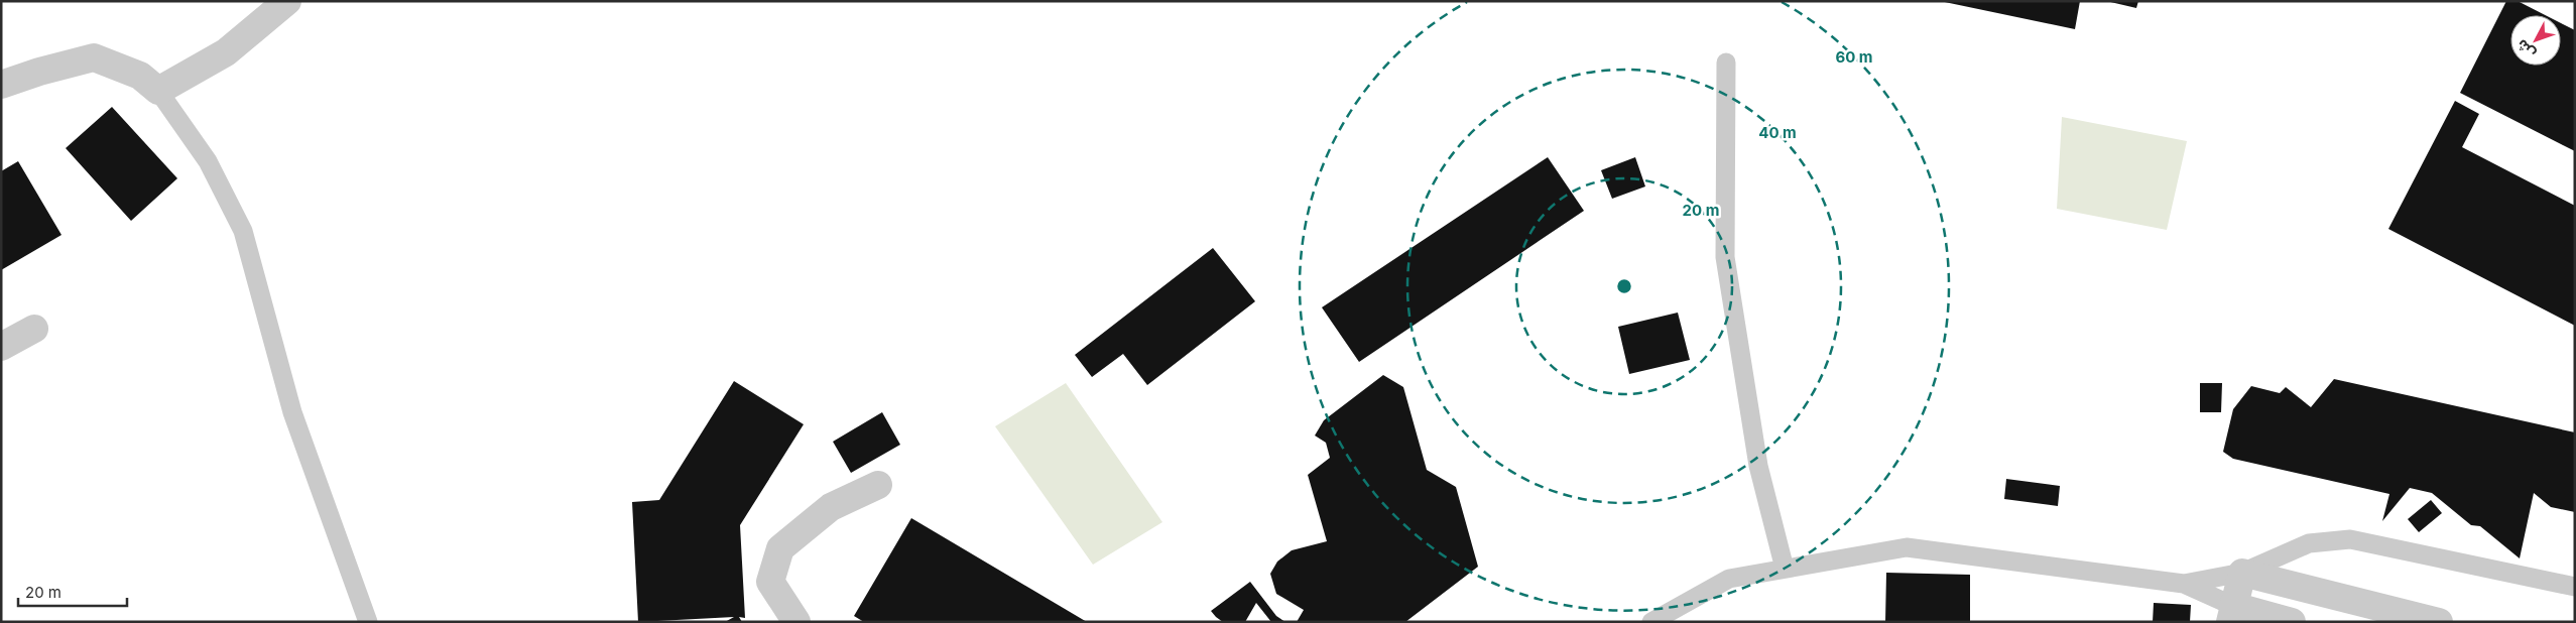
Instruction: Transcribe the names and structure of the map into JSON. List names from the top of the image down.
{
  "scale_bar": "20 m",
  "north": "bottom left",
  "rings": ["60 m", "40 m", "20 m"]
}
